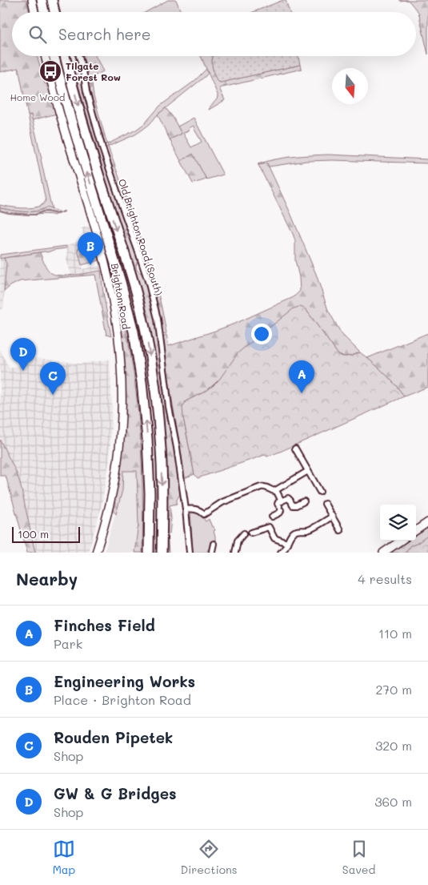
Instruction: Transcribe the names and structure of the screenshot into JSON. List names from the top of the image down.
{
  "streets": {
    "street": ["Old Brighton Road (South)", "Brighton Road"]
  },
  "parks": ["Home Wood"],
  "places": {
    "bus stop": ["Tilgate Forest Row"]
  },
  "scale_bar": "100 m",
  "north": "bottom",
  "page": {
    "search": "Search here",
    "pins": [
      "B",
      "D",
      "A",
      "C"
    ],
    "scale": "100 m",
    "heading": ["Nearby", "4 results"],
    "list": [
      {
        "mark": "A",
        "name": "Finches Field",
        "note": "Park",
        "value": "110 m"
      },
      {
        "mark": "B",
        "name": "Engineering Works",
        "note": "Place · Brighton Road",
        "value": "270 m"
      },
      {
        "mark": "C",
        "name": "Rouden Pipetek",
        "note": "Shop",
        "value": "320 m"
      },
      {
        "mark": "D",
        "name": "GW & G Bridges",
        "note": "Shop",
        "value": "360 m"
      }
    ],
    "nav": ["Map", "Directions", "Saved"]
  }
}
